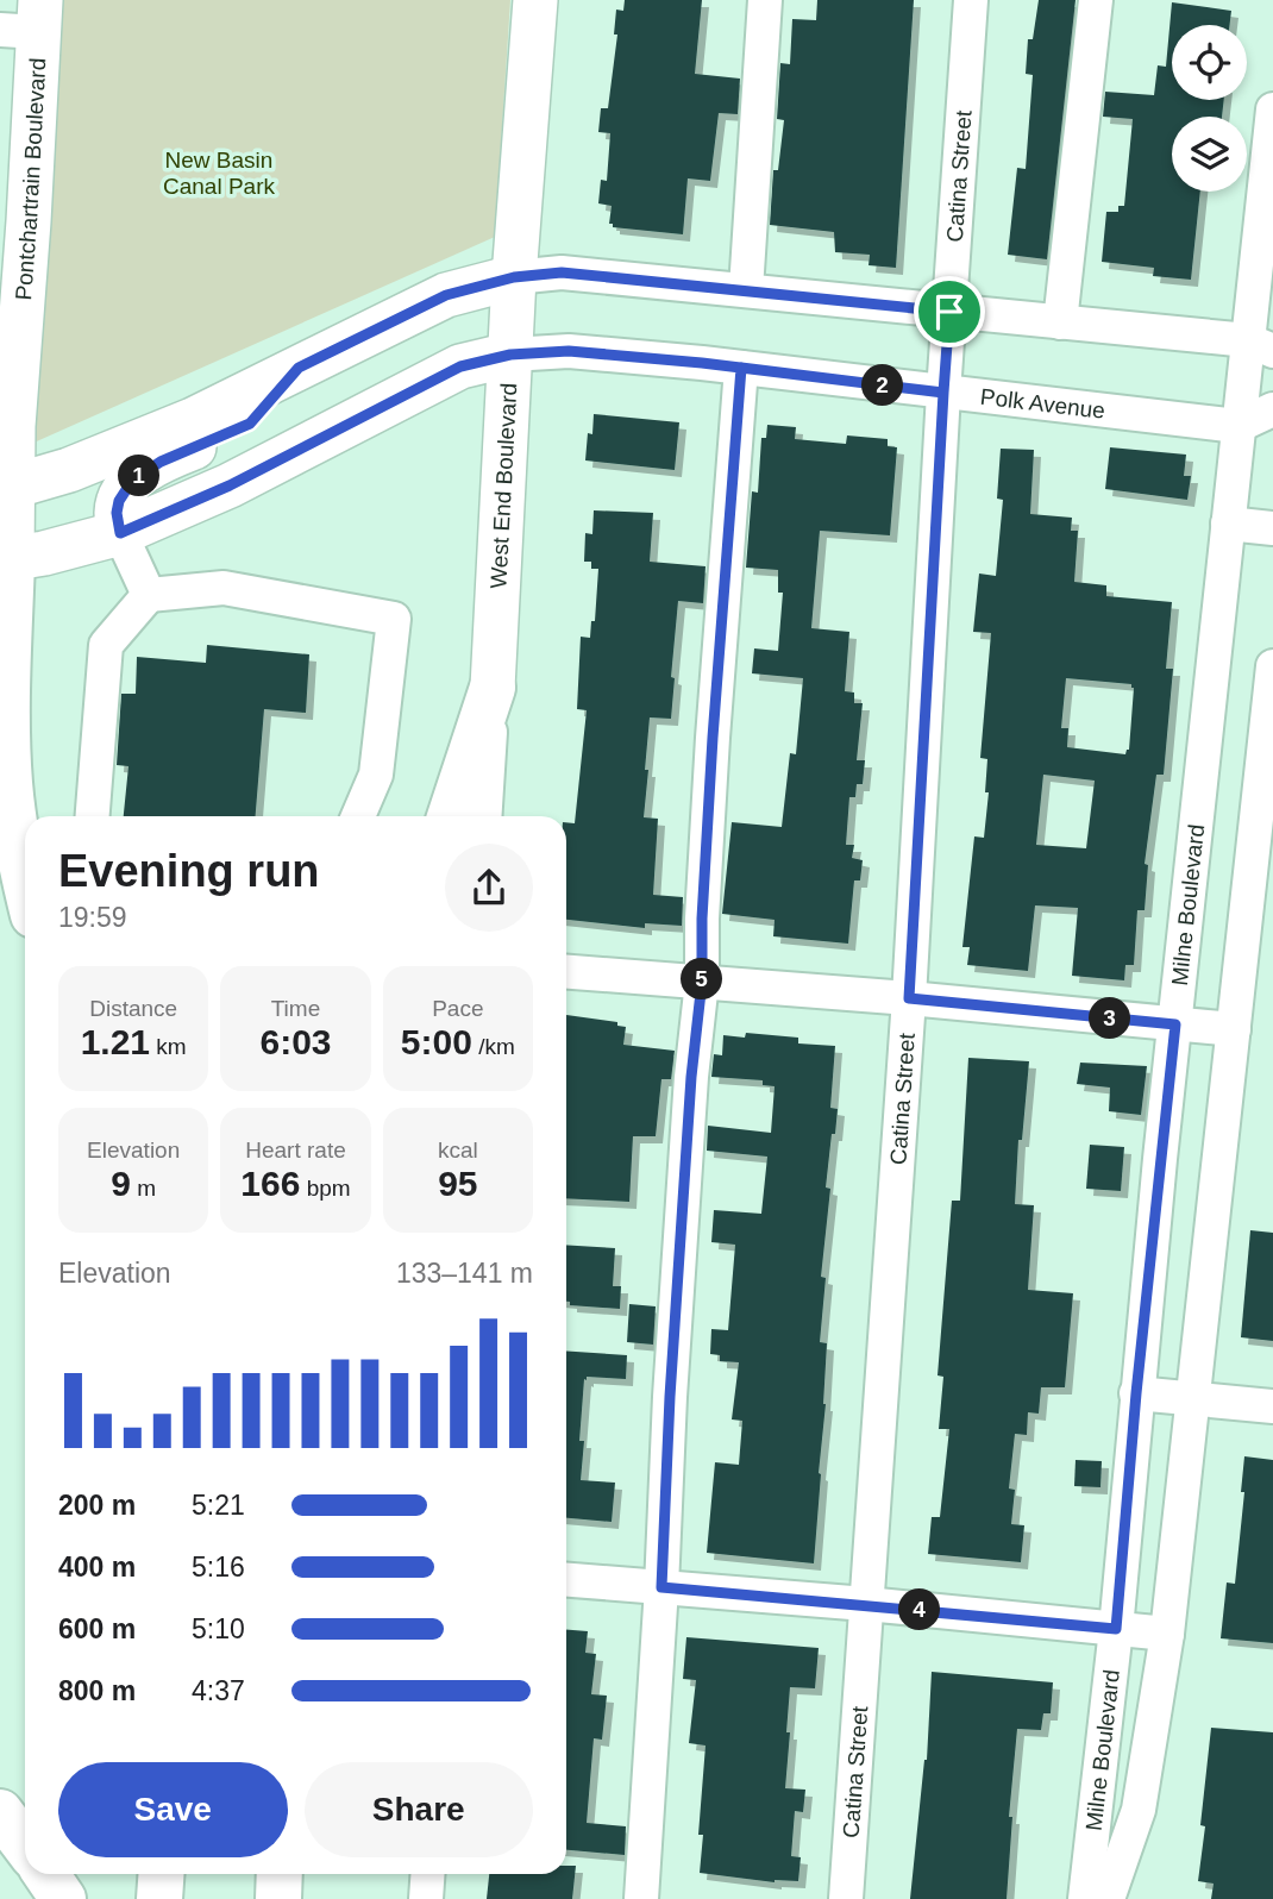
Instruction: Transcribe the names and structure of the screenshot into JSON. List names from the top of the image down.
{
  "streets": {
    "main road": ["Pontchartrain Boulevard", "West End Boulevard"],
    "street": ["Catina Street", "Polk Avenue", "Milne Boulevard"]
  },
  "crossings": [
    ["Catina Street", "Polk Avenue"],
    ["Polk Avenue", "West End Boulevard"],
    ["Polk Avenue", "Milne Boulevard"]
  ],
  "parks": ["New Basin Canal Park"],
  "page": {
    "pins": [
      "2",
      "1",
      "5",
      "3",
      "4"
    ],
    "heading": ["Evening run", "19:59"],
    "stats": [
      ["Distance", "1.21 km"],
      ["Time", "6:03"],
      ["Pace", "5:00 /km"],
      ["Elevation", "9 m"],
      ["Heart rate", "166 bpm"],
      ["kcal", "95"]
    ],
    "chart": ["Elevation", "133–141 m"],
    "list": [
      {
        "name": "200 m",
        "note": "5:21"
      },
      {
        "name": "400 m",
        "note": "5:16"
      },
      {
        "name": "600 m",
        "note": "5:10"
      },
      {
        "name": "800 m",
        "note": "4:37"
      }
    ],
    "buttons": ["Save", "Share"]
  }
}
